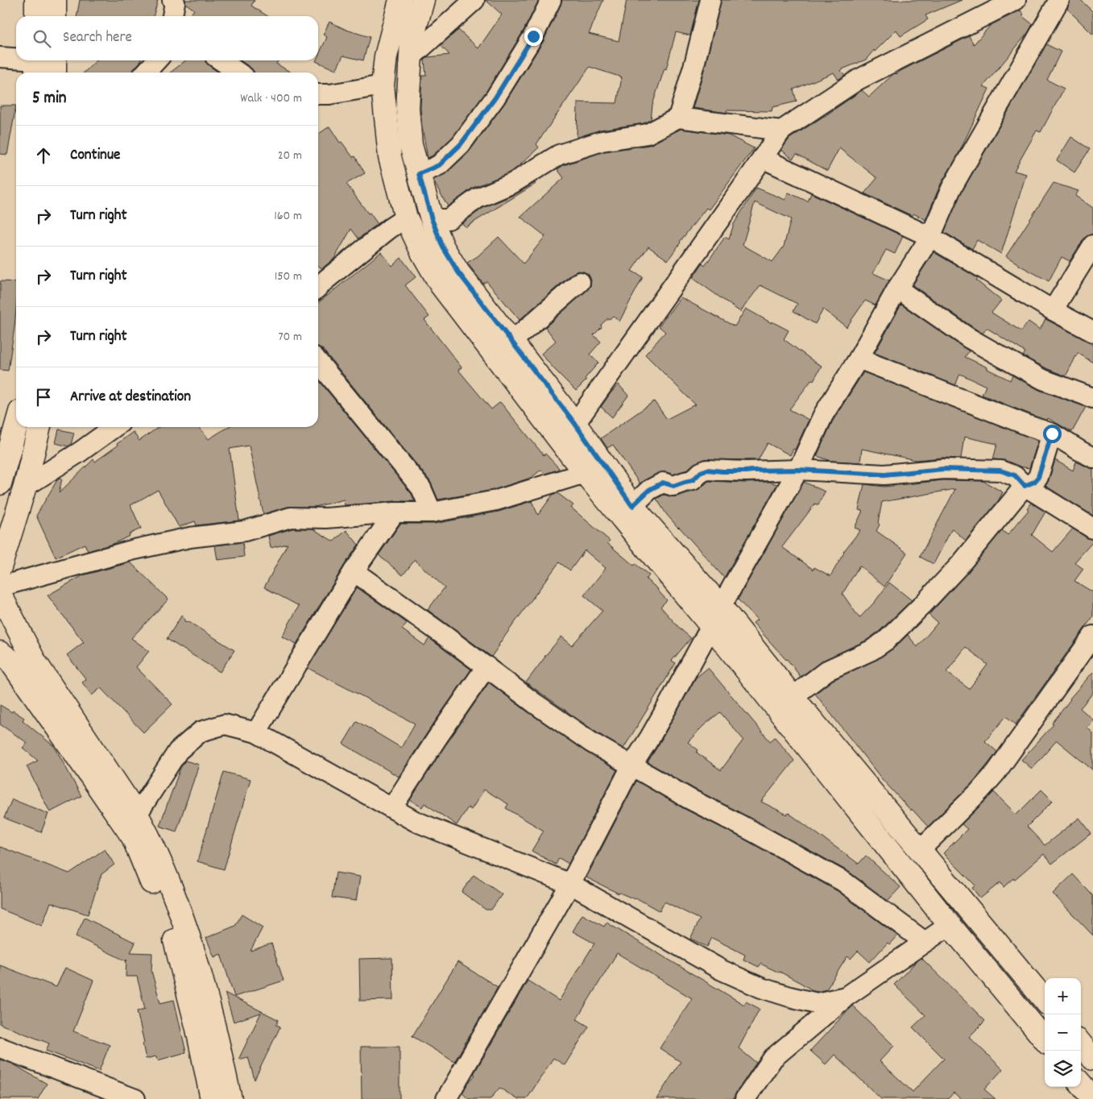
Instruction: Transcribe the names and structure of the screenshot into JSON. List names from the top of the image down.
{
  "page": {
    "search": "Search here",
    "heading": ["5 min", "Walk · 400 m"],
    "list": [
      ["Continue", "20 m"],
      ["Turn right", "160 m"],
      ["Turn right", "150 m"],
      ["Turn right", "70 m"],
      "Arrive at destination"
    ],
    "map_buttons": ["+", "−"]
  }
}
